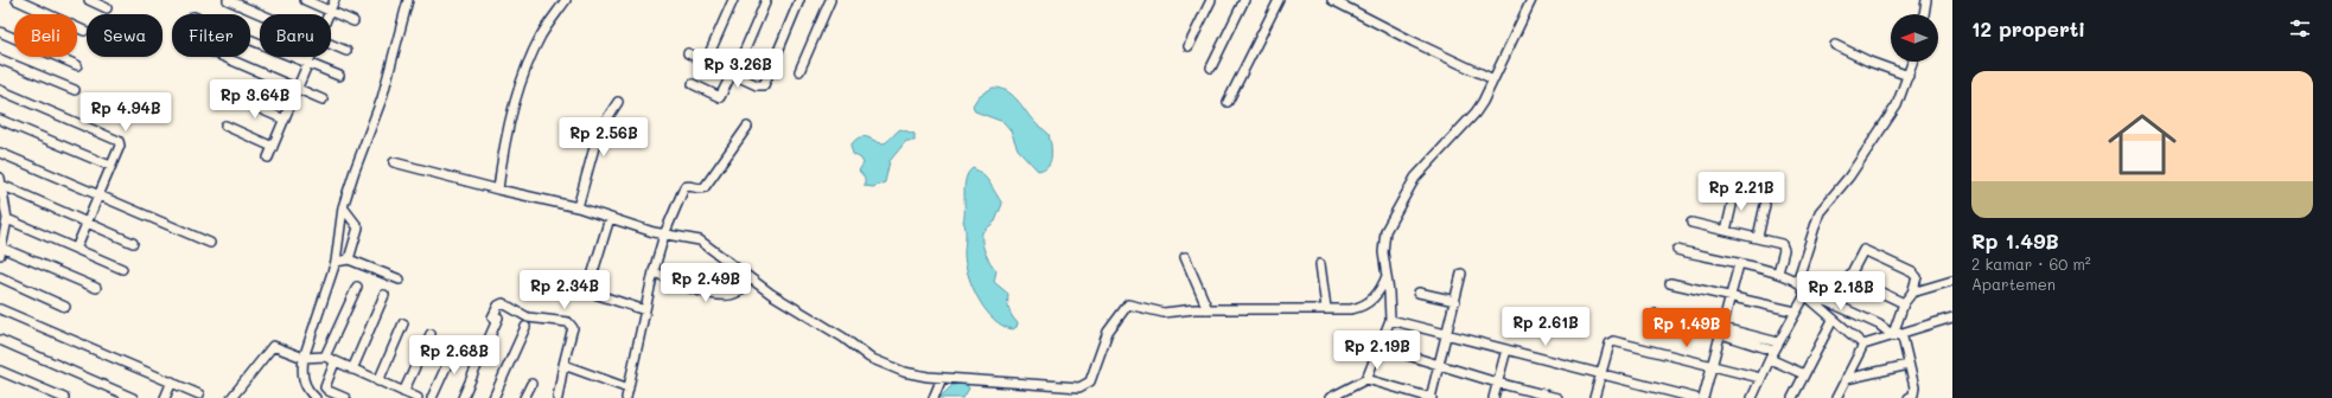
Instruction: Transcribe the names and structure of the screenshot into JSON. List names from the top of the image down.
{
  "north": "left",
  "page": {
    "heading": "12 properti",
    "chip": [
      "Beli",
      "Sewa",
      "Filter",
      "Baru"
    ],
    "price": [
      "Rp 3.26B",
      "Rp 3.64B",
      "Rp 4.94B",
      "Rp 2.56B",
      "Rp 2.21B",
      "Rp 2.49B",
      "Rp 2.34B",
      "Rp 2.18B",
      "Rp 2.61B",
      "Rp 1.49B",
      "Rp 2.19B",
      "Rp 2.68B"
    ],
    "list": [
      {
        "name": "Rp 1.49B",
        "note": "2 kamar · 60 m² · Apartemen"
      }
    ]
  }
}
